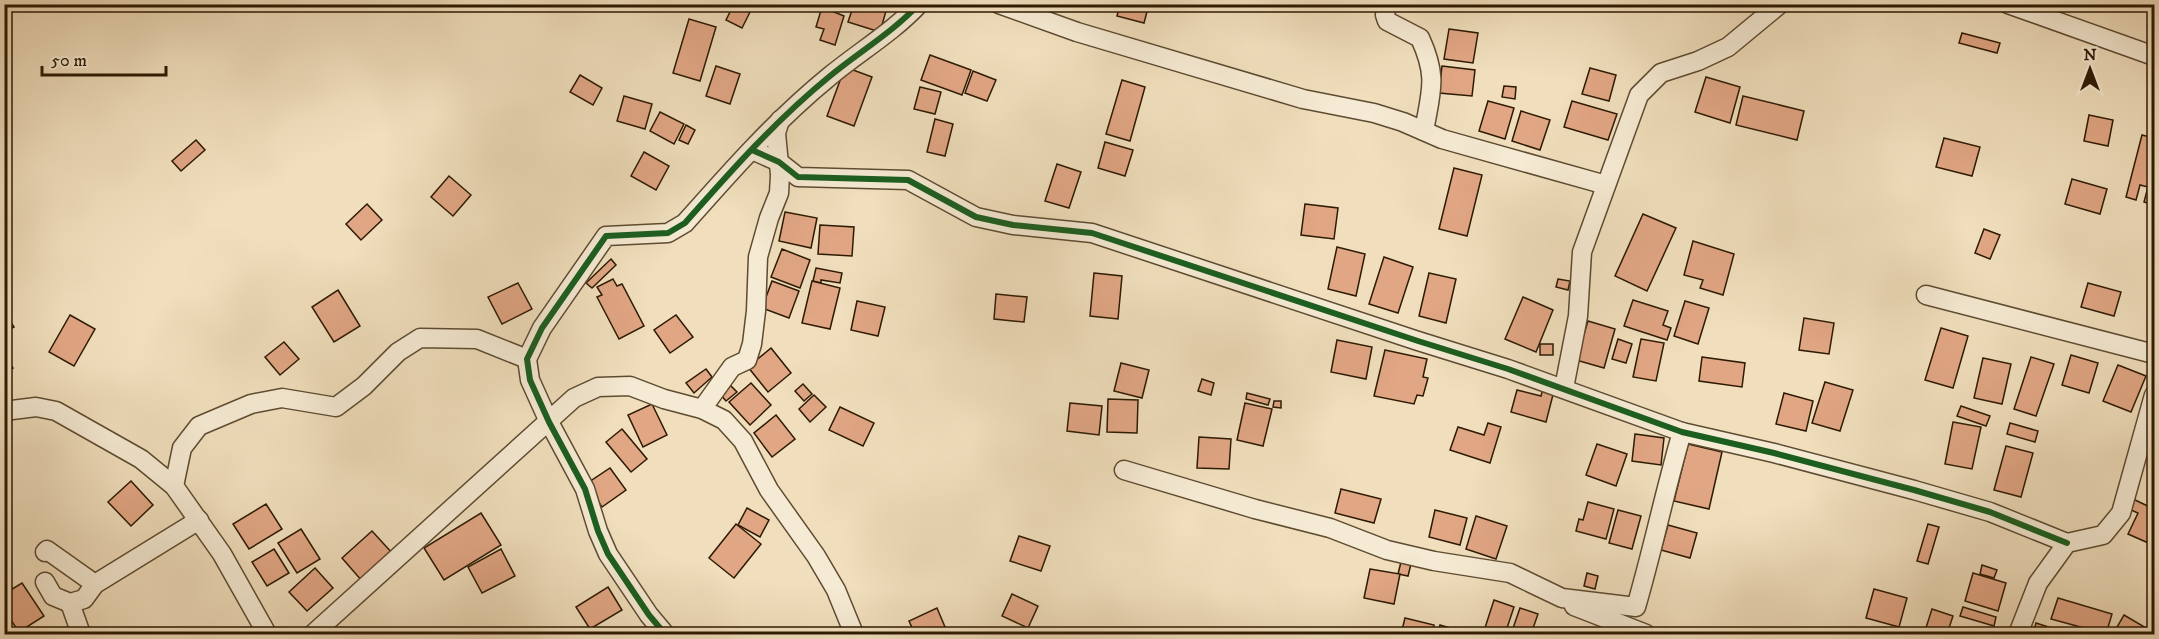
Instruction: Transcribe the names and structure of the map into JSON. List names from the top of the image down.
{
  "scale_bar": "50 m",
  "north": "top"
}
